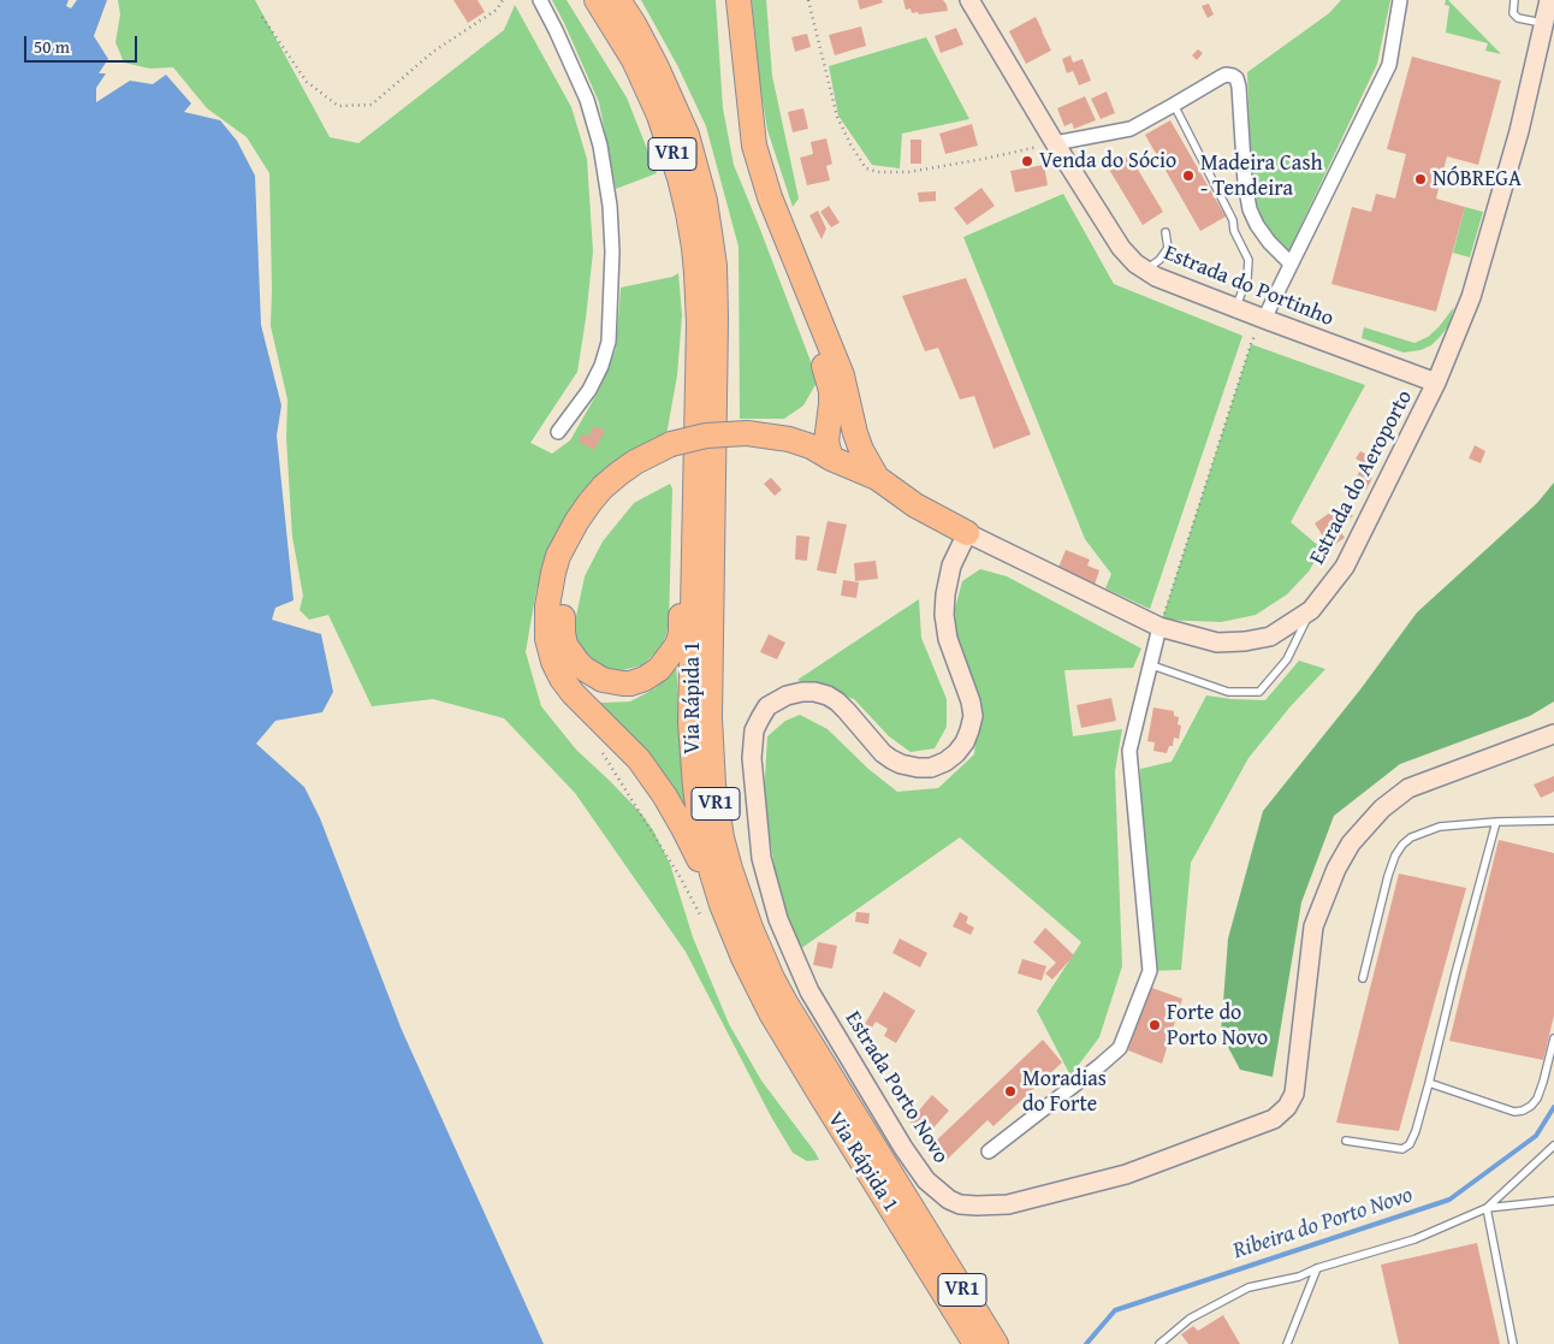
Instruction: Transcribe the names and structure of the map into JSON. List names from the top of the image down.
{
  "streets": {
    "highway": ["VR1", "Via Rápida 1"],
    "main road": ["Estrada do Portinho", "Estrada do Aeroporto", "Estrada Porto Novo"]
  },
  "crossings": [
    ["Estrada do Portinho", "Estrada do Aeroporto"],
    ["Estrada do Aeroporto", "Estrada Porto Novo"]
  ],
  "water": ["Ribeira do Porto Novo"],
  "places": [
    "Venda do Sócio",
    "Madeira Cash - Tendeira",
    "NÓBREGA",
    "Forte do Porto Novo",
    "Moradias do Forte"
  ],
  "scale_bar": "50 m"
}
